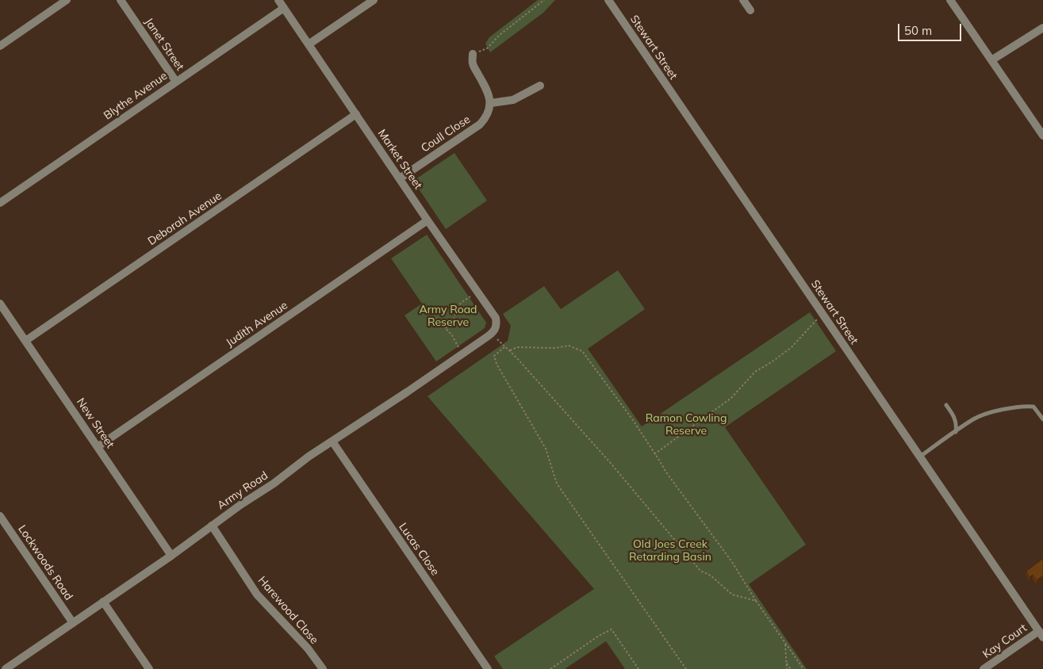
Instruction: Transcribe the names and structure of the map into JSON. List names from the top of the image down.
{
  "streets": {
    "street": [
      "Janet Street",
      "Stewart Street",
      "Blythe Avenue",
      "Coull Close",
      "Market Street",
      "Deborah Avenue",
      "Judith Avenue",
      "New Street",
      "Army Road",
      "Lucas Close",
      "Lockwoods Road",
      "Harewood Close",
      "Kay Court"
    ]
  },
  "crossings": [
    ["Janet Street", "Blythe Avenue"],
    ["Stewart Street", "Kay Court"],
    ["Blythe Avenue", "Market Street"],
    ["Coull Close", "Market Street"],
    ["Market Street", "Deborah Avenue"],
    ["Market Street", "Judith Avenue"],
    ["Market Street", "Army Road"],
    ["Deborah Avenue", "New Street"],
    ["Judith Avenue", "New Street"],
    ["New Street", "Army Road"],
    ["Army Road", "Lucas Close"],
    ["Army Road", "Lockwoods Road"],
    ["Army Road", "Harewood Close"]
  ],
  "parks": ["Army Road Reserve", "Ramon Cowling Reserve", "Old Joes Creek Retarding Basin"],
  "scale_bar": "50 m"
}
